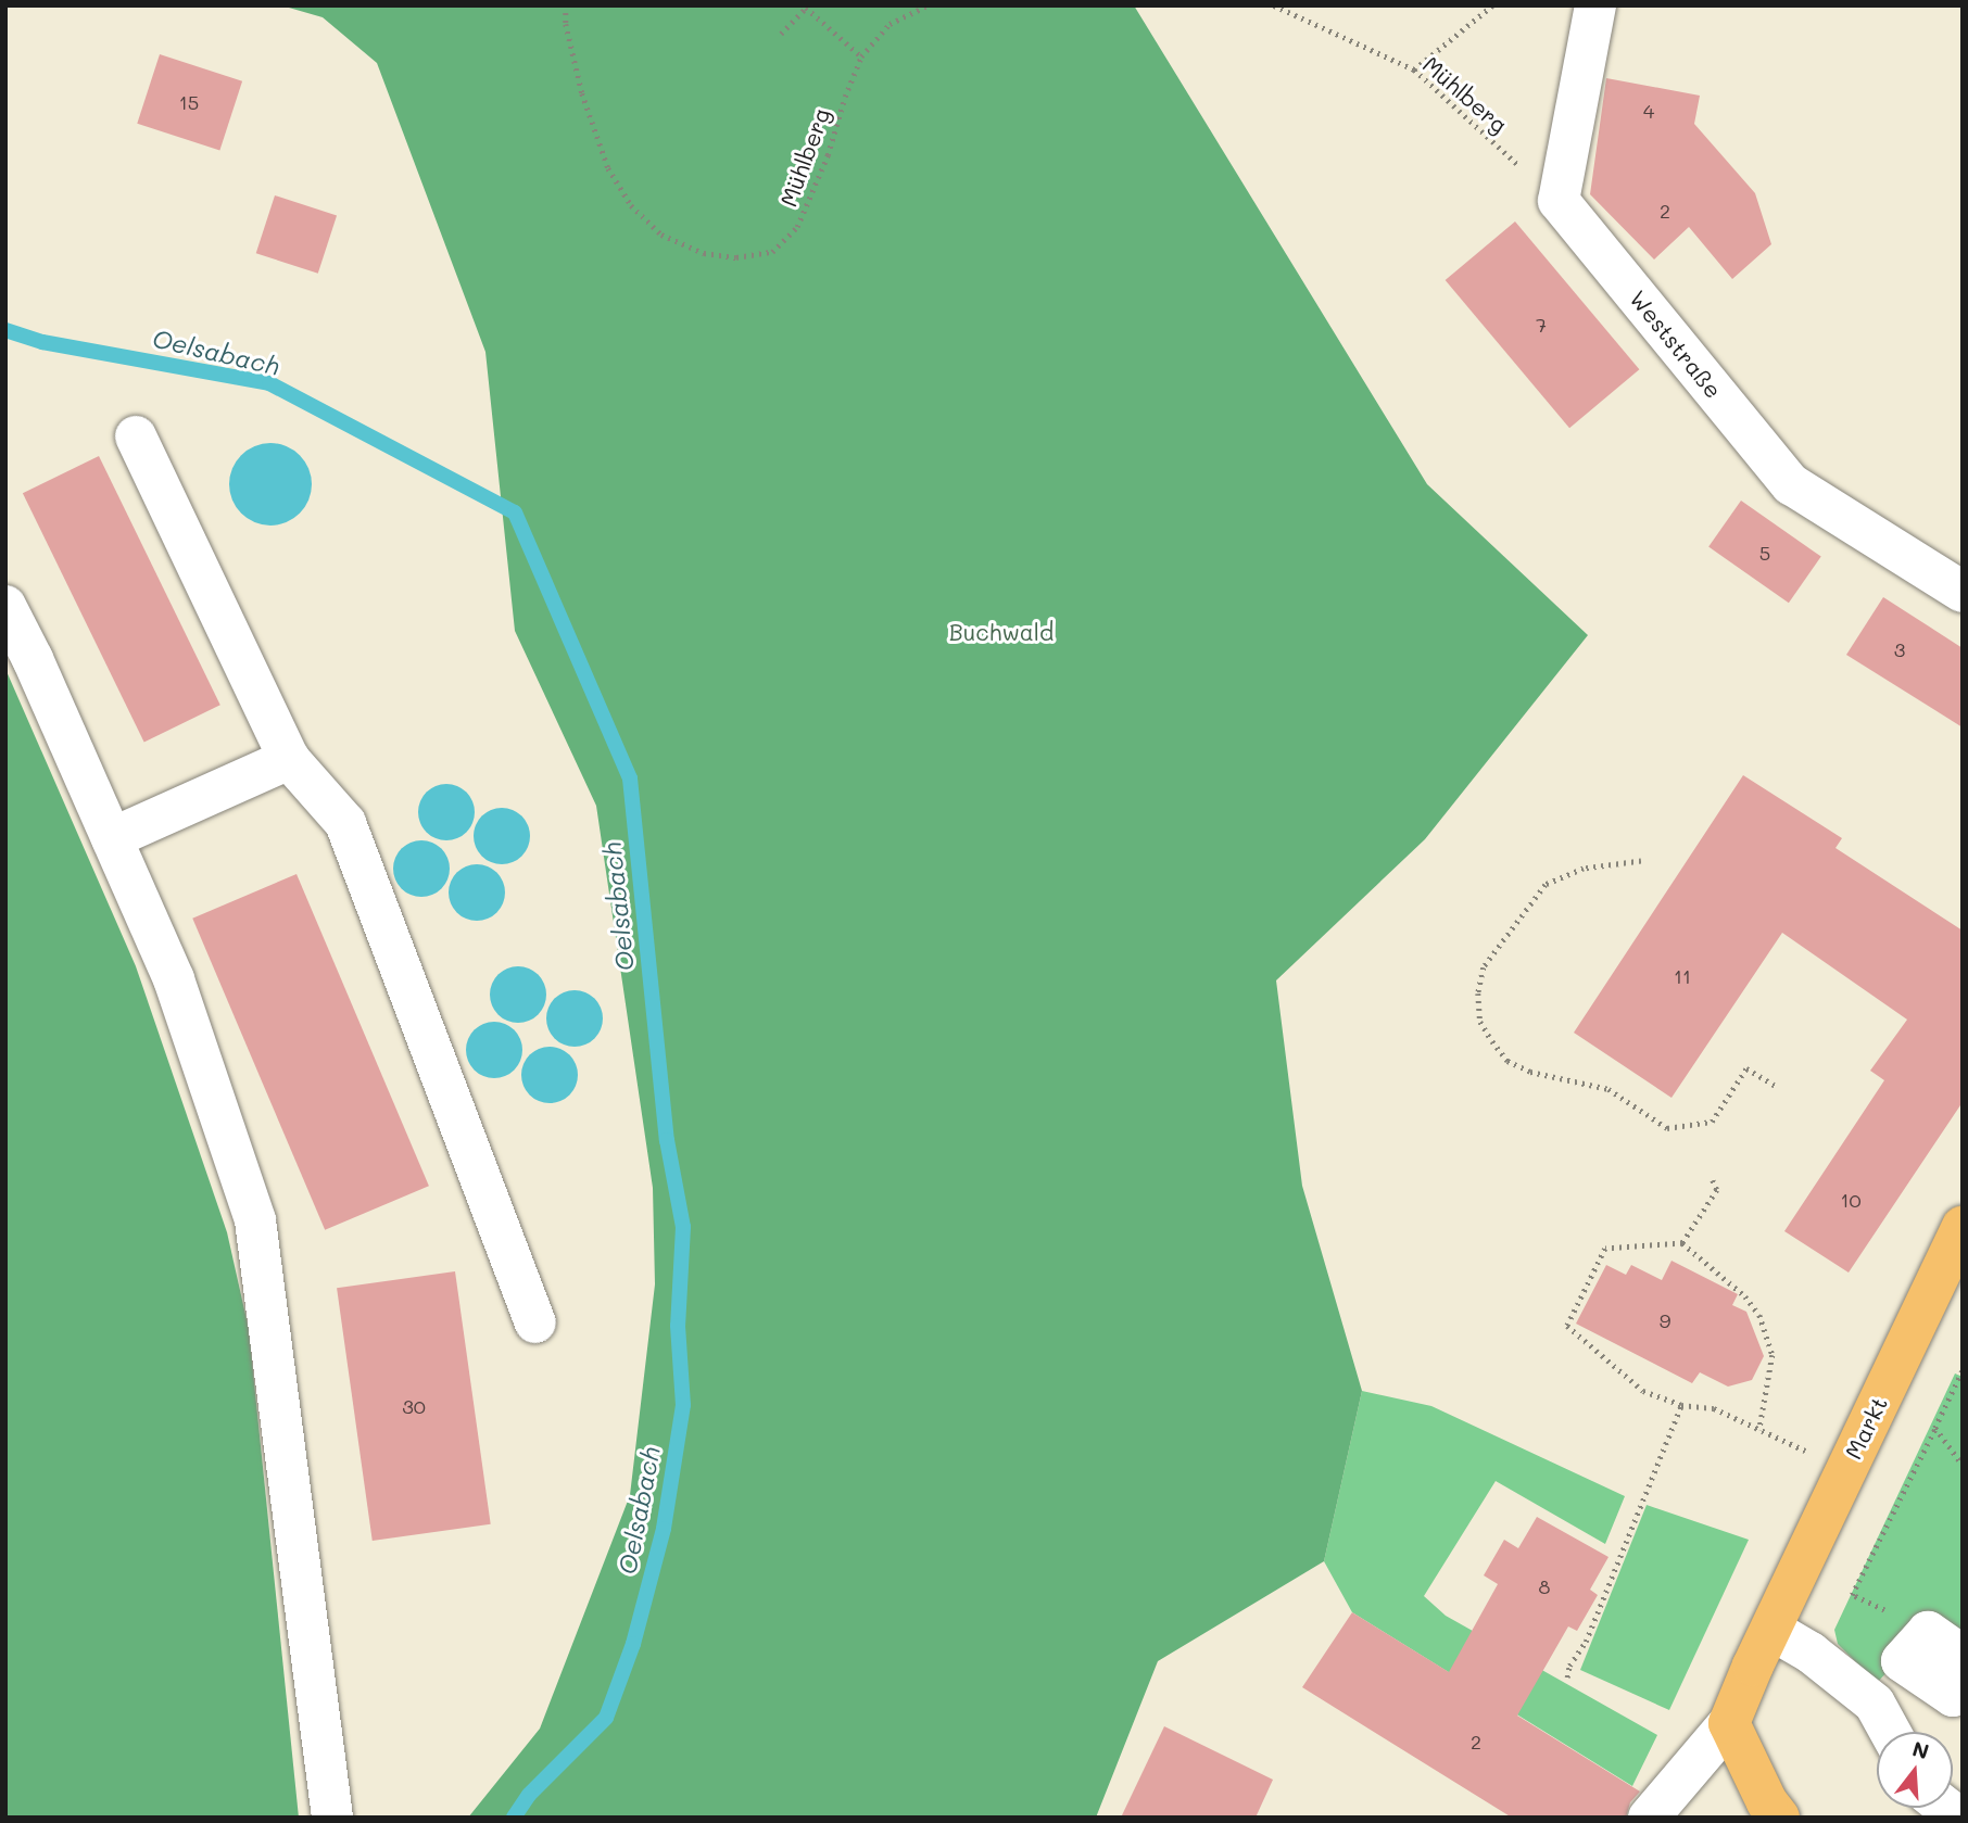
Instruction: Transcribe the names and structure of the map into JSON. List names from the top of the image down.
{
  "streets": {
    "main road": ["Markt"],
    "street": ["Weststraße"],
    "path": ["Mühlberg"]
  },
  "water": ["Oelsabach"],
  "parks": ["Buchwald"],
  "house_numbers": [
    "15",
    "4",
    "2",
    "7",
    "5",
    "3",
    "11",
    "10",
    "9",
    "30",
    "8",
    "2"
  ],
  "north": "top"
}
